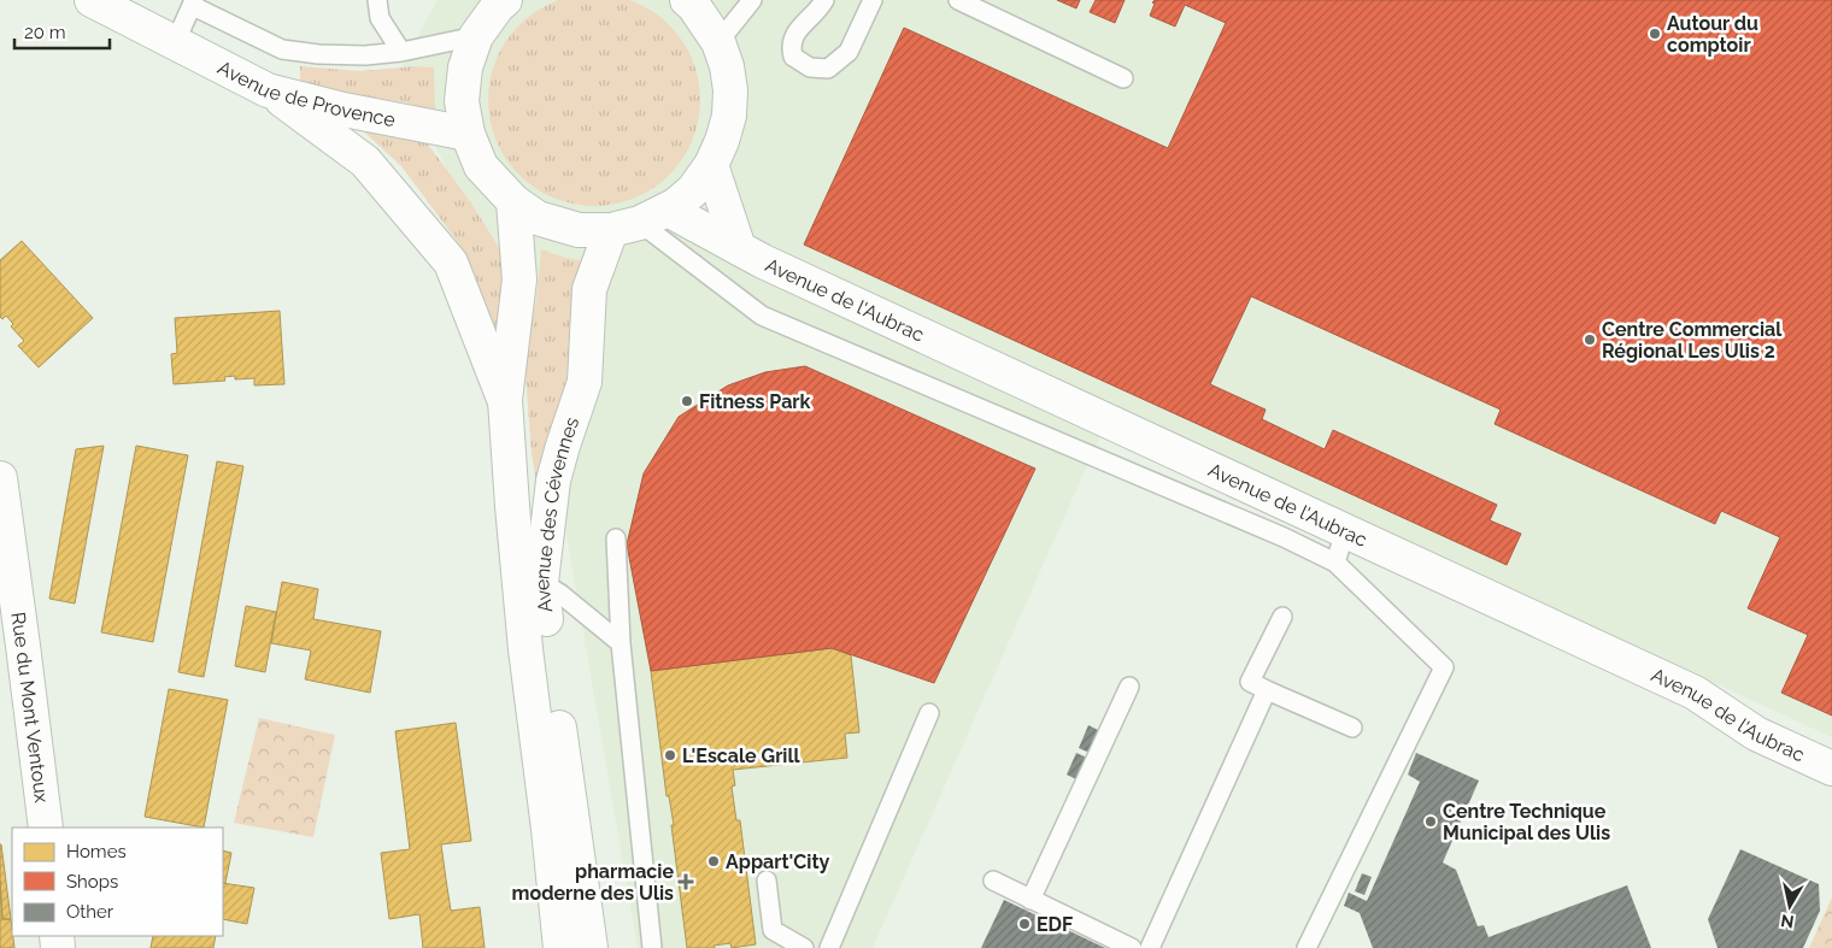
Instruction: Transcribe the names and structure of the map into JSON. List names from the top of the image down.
{
  "streets": {
    "street": [
      "Avenue de Provence",
      "Avenue de l'Aubrac",
      "Avenue des Cévennes",
      "Rue du Mont Ventoux"
    ]
  },
  "crossings": [
    ["Avenue de l'Aubrac", "Avenue des Cévennes"]
  ],
  "places": {
    "other": [
      "Autour du comptoir",
      "Centre Commercial Régional Les Ulis 2",
      "Fitness Park",
      "L'Escale Grill",
      "Centre Technique Municipal des Ulis",
      "Appart'City",
      "EDF"
    ],
    "health": ["pharmacie moderne des Ulis"]
  },
  "legend": ["Homes", "Shops", "Other"],
  "scale_bar": "20 m",
  "north": "bottom"
}
